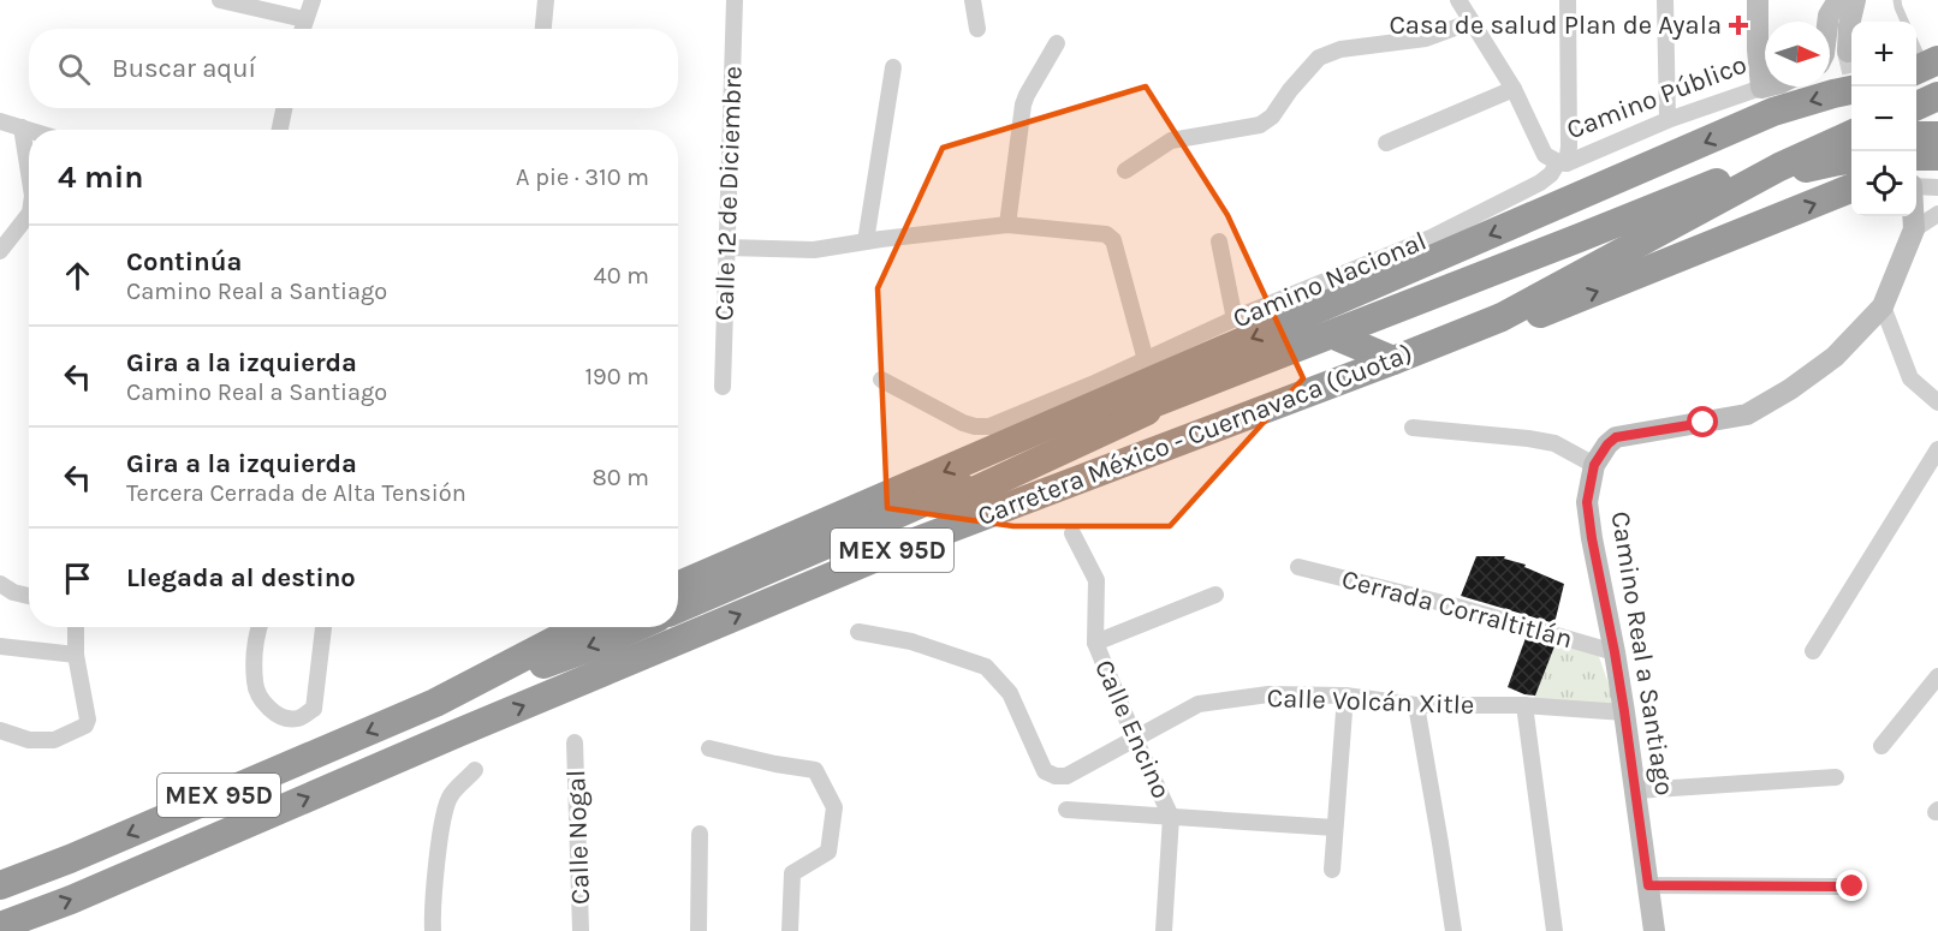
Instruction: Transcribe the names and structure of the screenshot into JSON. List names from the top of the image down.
{
  "streets": {
    "highway": ["Carretera México - Cuernavaca (Cuota)", "MEX 95D"],
    "street": [
      "Camino Público",
      "Calle 12 de Diciembre",
      "Camino Nacional",
      "Cerrada Corraltitlán",
      "Camino Real a Santiago",
      "Calle Volcán Xitle",
      "Calle Encino",
      "Calle Nogal"
    ]
  },
  "crossings": [
    ["Camino Público", "Camino Nacional"],
    ["Cerrada Corraltitlán", "Camino Real a Santiago"],
    ["Camino Real a Santiago", "Calle Volcán Xitle"],
    ["Calle Volcán Xitle", "Calle Encino"]
  ],
  "places": {
    "health": ["Casa de salud Plan de Ayala"]
  },
  "north": "right",
  "page": {
    "map_buttons": ["+", "−"],
    "search": "Buscar aquí",
    "heading": ["4 min", "A pie · 310 m"],
    "list": [
      ["Continúa", "Camino Real a Santiago", "40 m"],
      ["Gira a la izquierda", "Camino Real a Santiago", "190 m"],
      ["Gira a la izquierda", "Tercera Cerrada de Alta Tensión", "80 m"],
      "Llegada al destino"
    ]
  }
}
